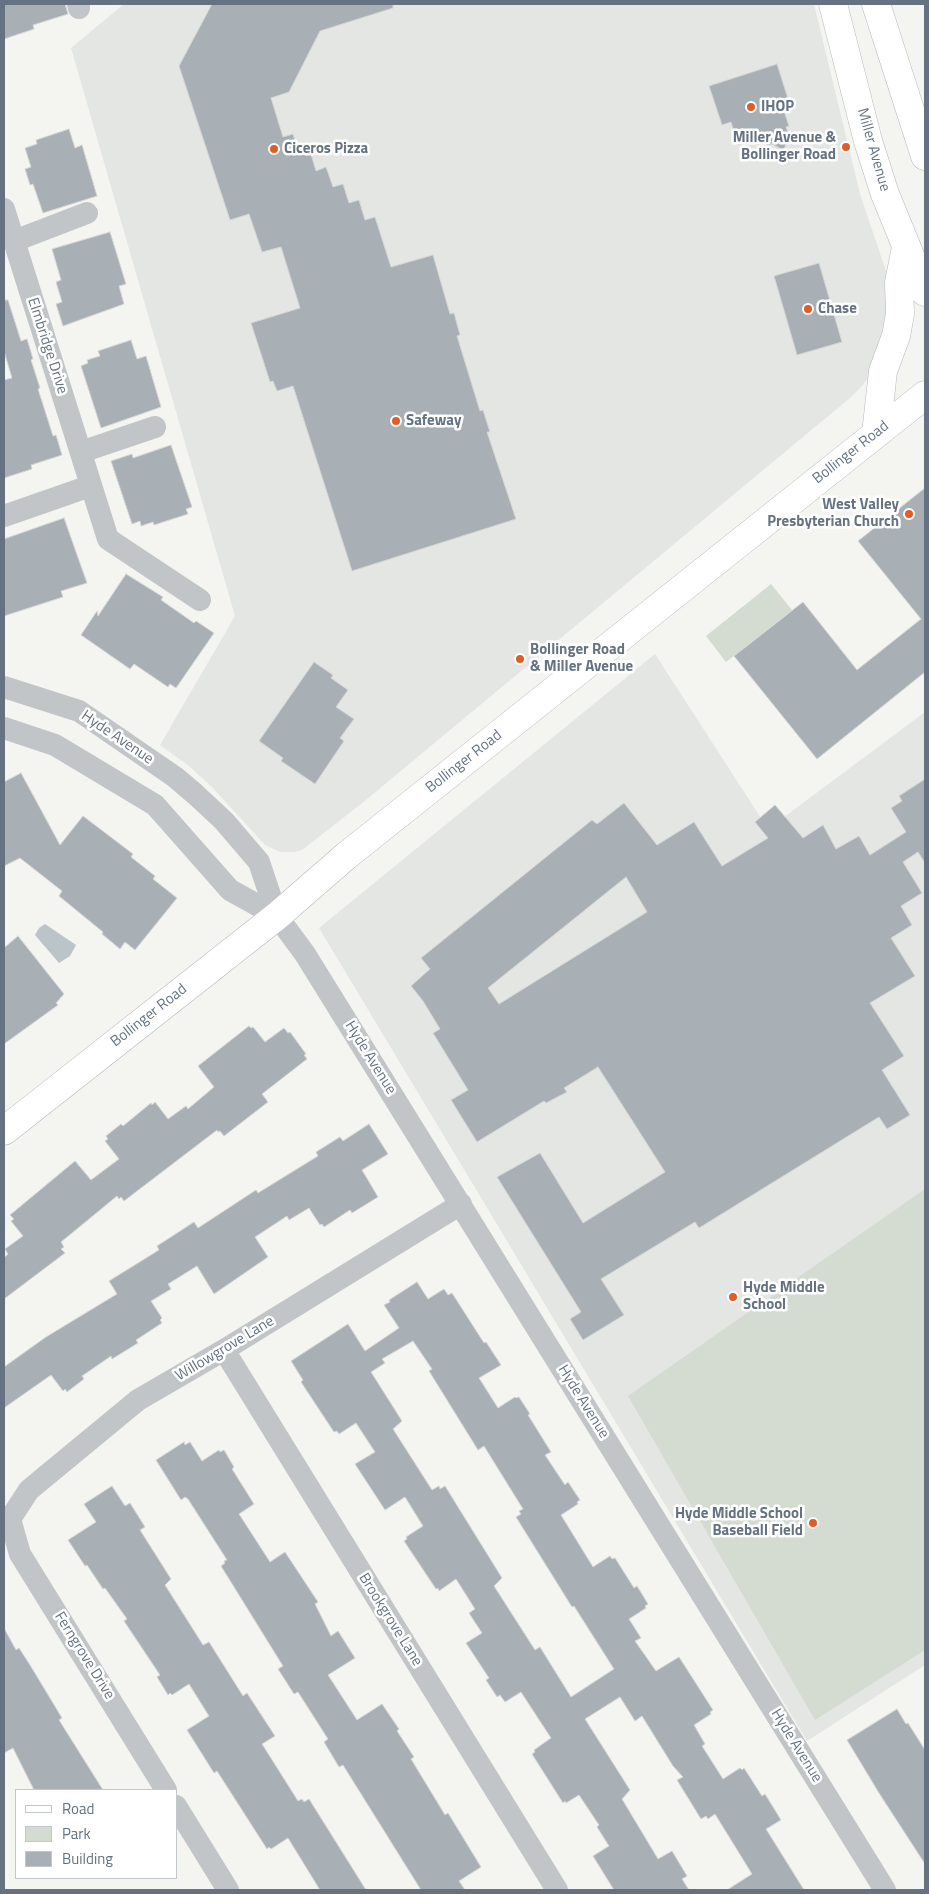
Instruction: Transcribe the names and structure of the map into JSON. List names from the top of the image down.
{
  "streets": {
    "main road": ["Miller Avenue", "Bollinger Road"],
    "street": [
      "Elmbridge Drive",
      "Hyde Avenue",
      "Willowgrove Lane",
      "Brookgrove Lane",
      "Ferngrove Drive"
    ]
  },
  "crossings": [
    ["Bollinger Road", "Hyde Avenue"],
    ["Hyde Avenue", "Willowgrove Lane"],
    ["Willowgrove Lane", "Brookgrove Lane"],
    ["Willowgrove Lane", "Ferngrove Drive"]
  ],
  "places": [
    "IHOP",
    "Miller Avenue & Bollinger Road",
    "Ciceros Pizza",
    "Chase",
    "Safeway",
    "West Valley Presbyterian Church",
    "Bollinger Road & Miller Avenue",
    "Hyde Middle School",
    "Hyde Middle School Baseball Field"
  ],
  "legend": ["Road", "Park", "Building"]
}
